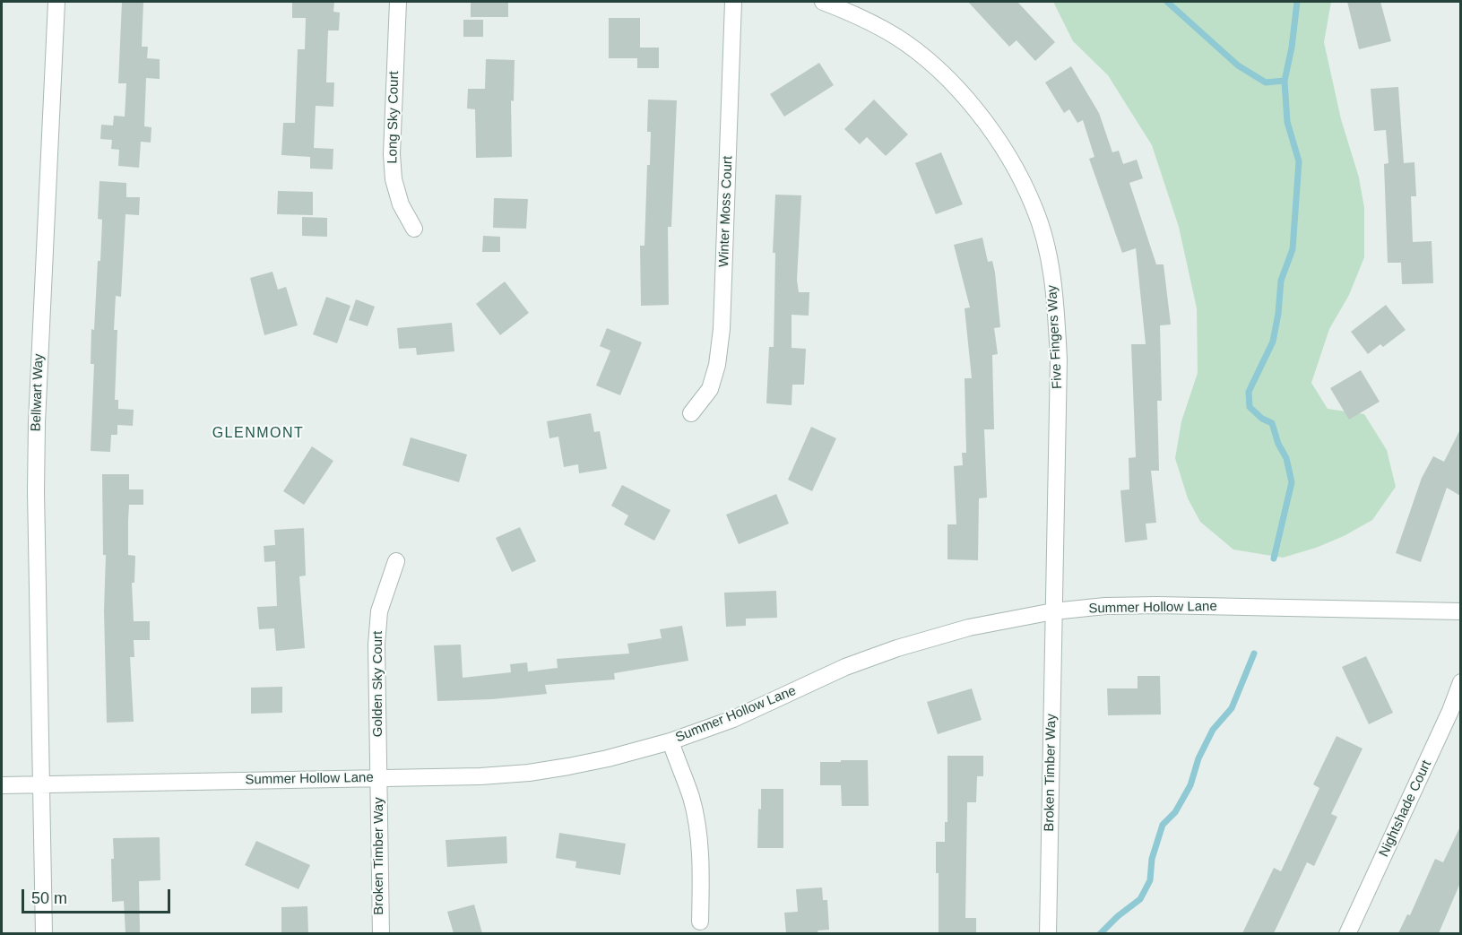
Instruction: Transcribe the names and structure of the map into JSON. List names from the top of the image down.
{
  "streets": {
    "street": [
      "Long Sky Court",
      "Winter Moss Court",
      "Five Fingers Way",
      "Bellwart Way",
      "Summer Hollow Lane",
      "Golden Sky Court",
      "Broken Timber Way",
      "Nightshade Court"
    ]
  },
  "crossings": [
    ["Five Fingers Way", "Summer Hollow Lane"],
    ["Five Fingers Way", "Broken Timber Way"],
    ["Bellwart Way", "Summer Hollow Lane"],
    ["Summer Hollow Lane", "Golden Sky Court"],
    ["Summer Hollow Lane", "Broken Timber Way"],
    ["Golden Sky Court", "Broken Timber Way"]
  ],
  "districts": ["GLENMONT"],
  "scale_bar": "50 m"
}
